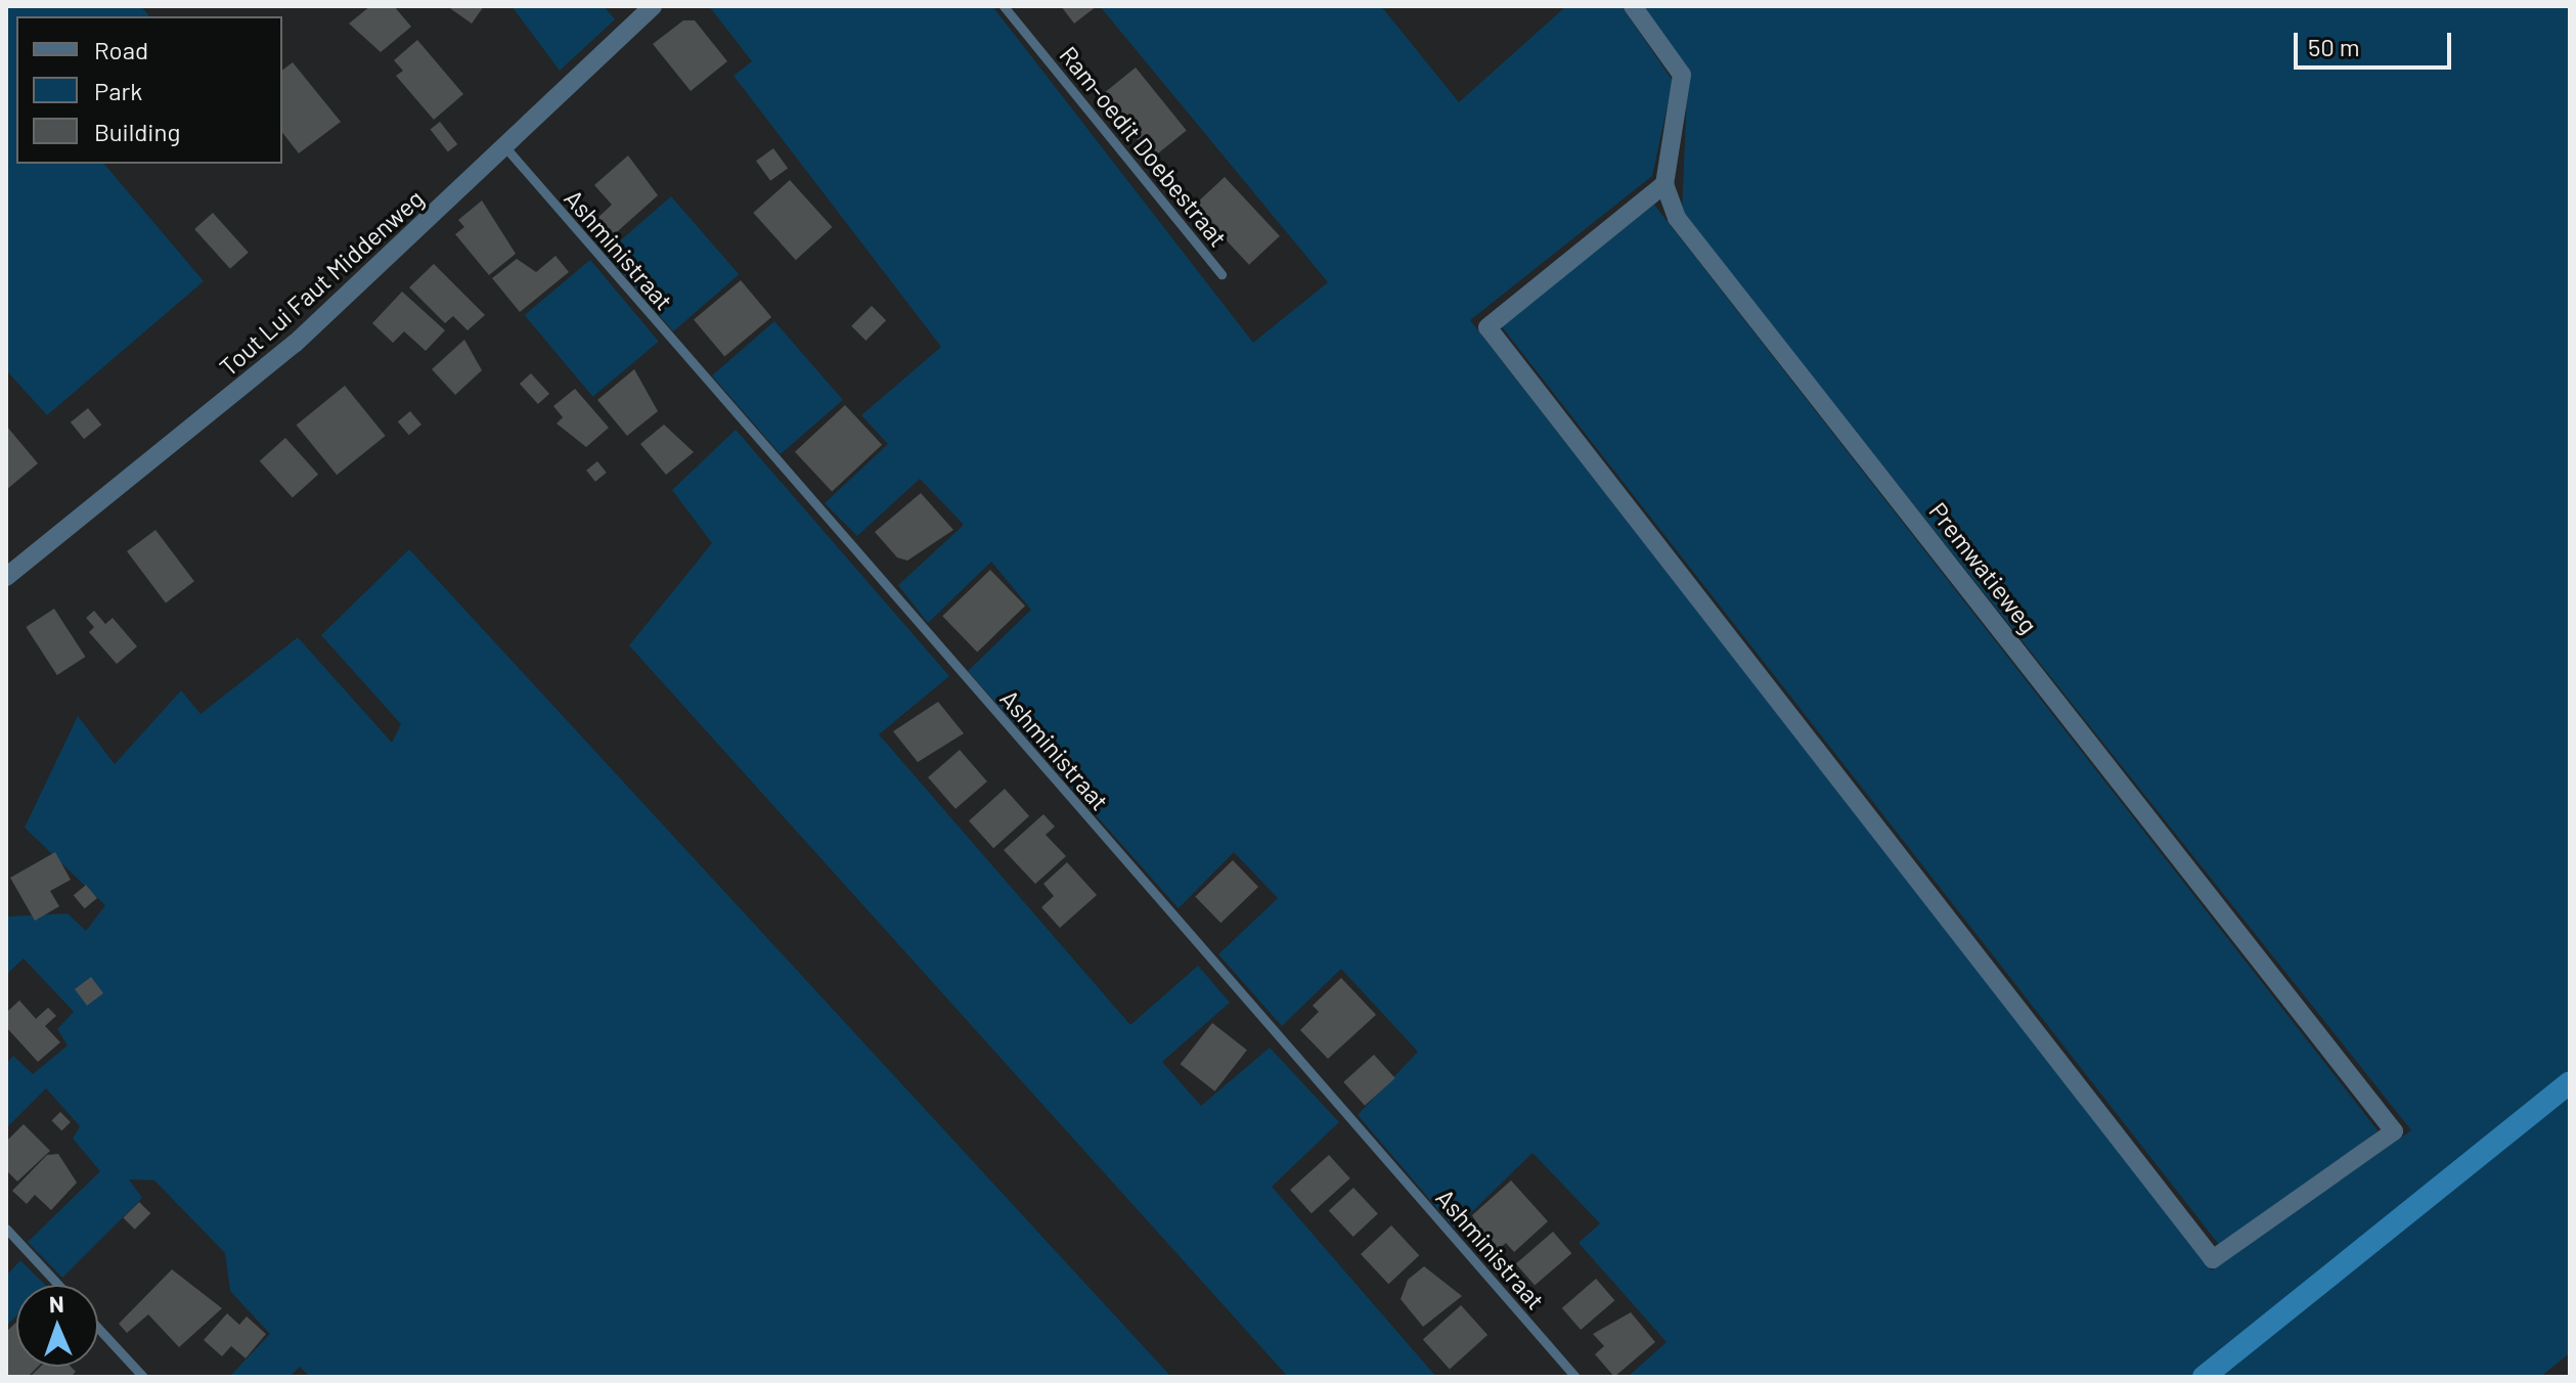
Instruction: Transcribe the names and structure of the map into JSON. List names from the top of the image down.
{
  "streets": {
    "street": ["Tout Lui Faut Middenweg", "Premwatieweg"],
    "lane": ["Ram-oedit Doebestraat", "Ashministraat"]
  },
  "crossings": [
    ["Ashministraat", "Tout Lui Faut Middenweg"]
  ],
  "legend": ["Road", "Park", "Building"],
  "scale_bar": "50 m",
  "north": "top"
}
